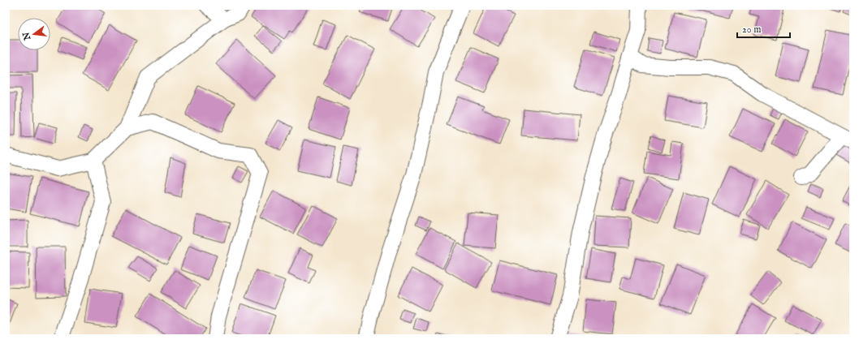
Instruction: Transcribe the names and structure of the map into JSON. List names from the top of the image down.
{
  "scale_bar": "20 m",
  "north": "left"
}
